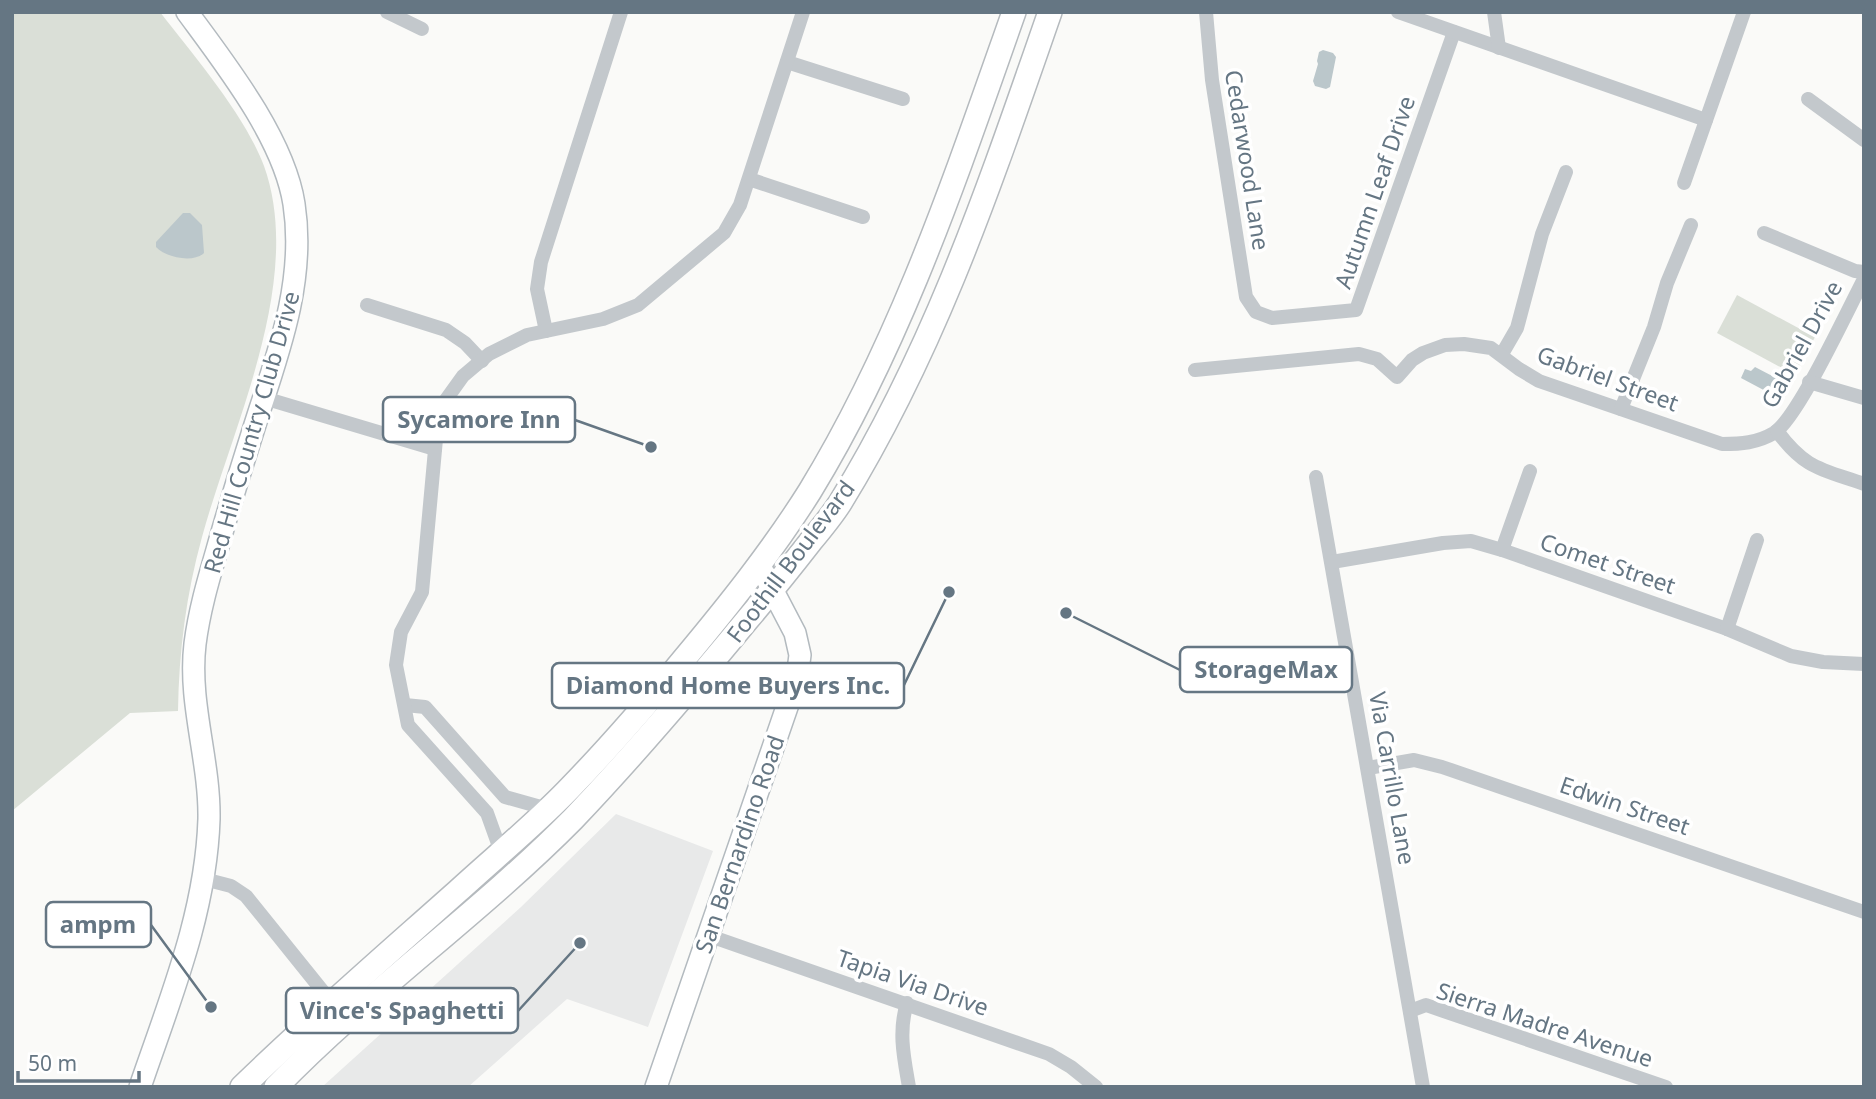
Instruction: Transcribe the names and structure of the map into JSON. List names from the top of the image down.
{
  "streets": {
    "main road": ["Foothill Boulevard"],
    "street": [
      "Cedarwood Lane",
      "Autumn Leaf Drive",
      "Gabriel Drive",
      "Gabriel Street",
      "Red Hill Country Club Drive",
      "Comet Street",
      "Via Carrillo Lane",
      "Edwin Street",
      "San Bernardino Road",
      "Tapia Via Drive",
      "Sierra Madre Avenue"
    ]
  },
  "crossings": [
    ["Cedarwood Lane", "Autumn Leaf Drive"],
    ["Gabriel Drive", "Gabriel Street"],
    ["Foothill Boulevard", "San Bernardino Road"],
    ["Comet Street", "Via Carrillo Lane"],
    ["Via Carrillo Lane", "Edwin Street"],
    ["Via Carrillo Lane", "Sierra Madre Avenue"],
    ["San Bernardino Road", "Tapia Via Drive"]
  ],
  "places": [
    "Sycamore Inn",
    "Diamond Home Buyers Inc.",
    "StorageMax",
    "Vince's Spaghetti",
    "ampm"
  ],
  "scale_bar": "50 m"
}
